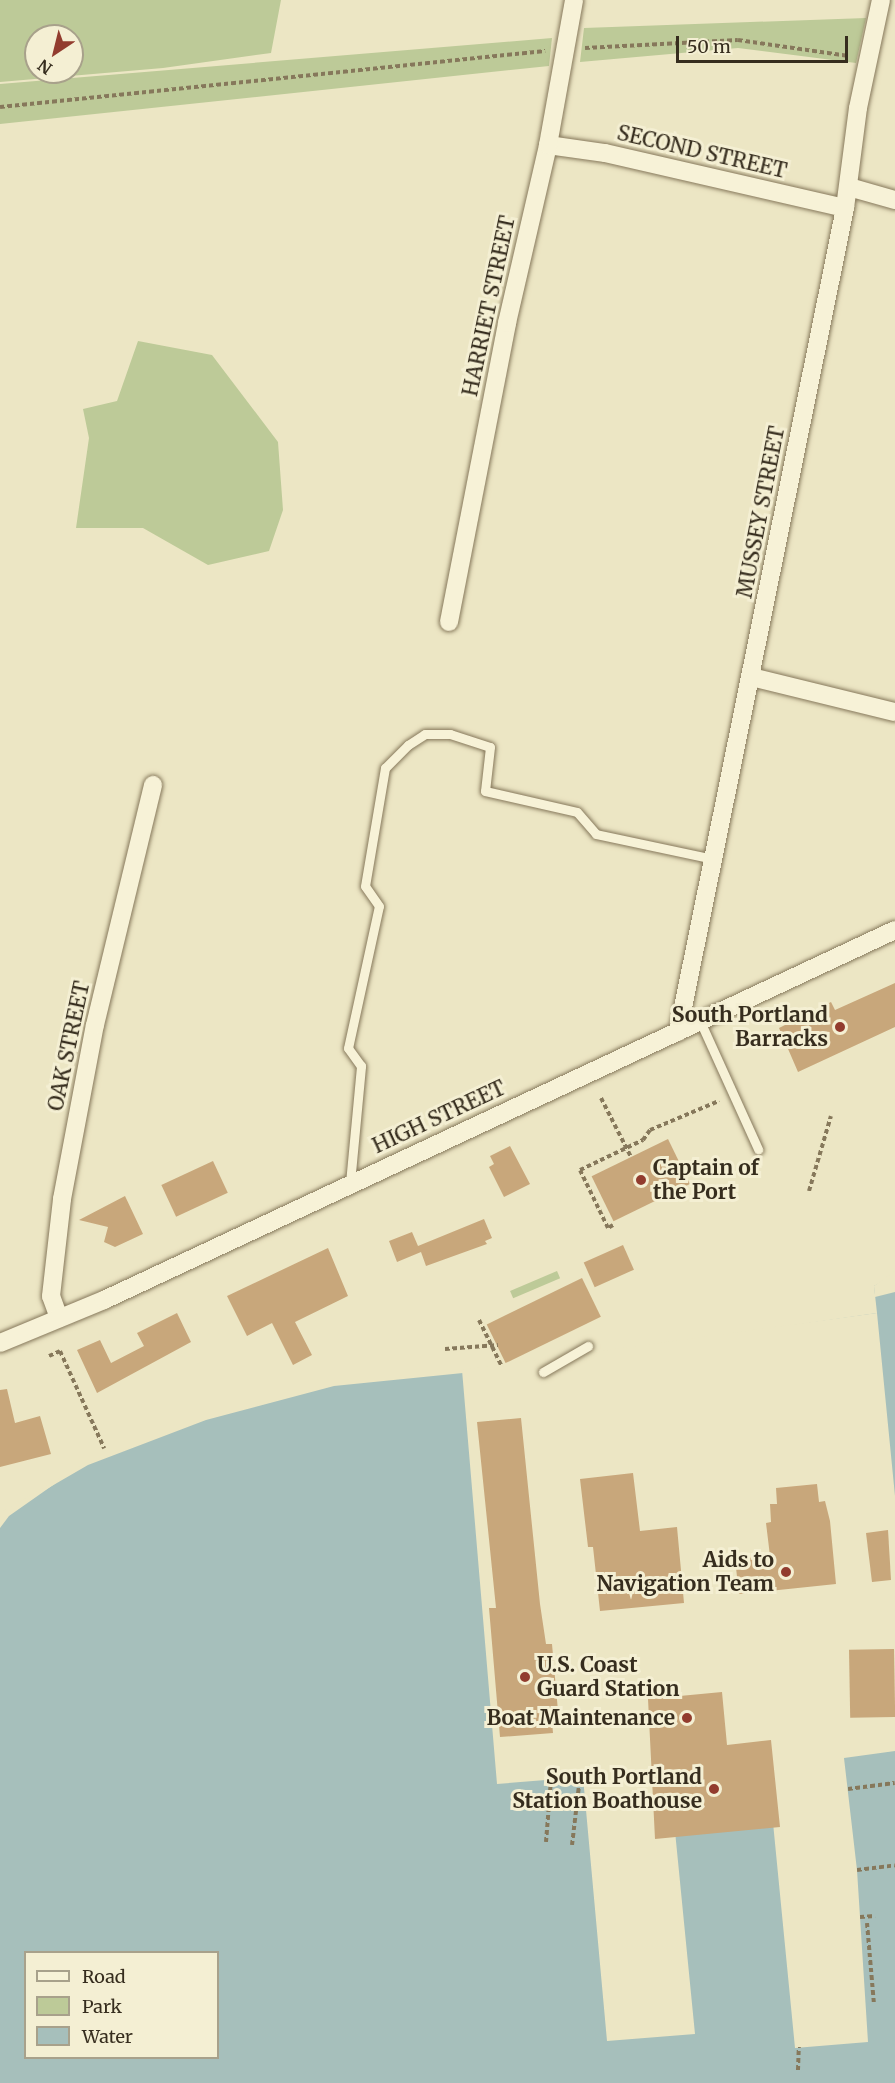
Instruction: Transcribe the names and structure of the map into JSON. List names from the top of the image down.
{
  "streets": {
    "street": [
      "SECOND STREET",
      "HARRIET STREET",
      "MUSSEY STREET",
      "OAK STREET",
      "HIGH STREET"
    ]
  },
  "crossings": [
    ["SECOND STREET", "HARRIET STREET"],
    ["SECOND STREET", "MUSSEY STREET"],
    ["MUSSEY STREET", "HIGH STREET"],
    ["OAK STREET", "HIGH STREET"]
  ],
  "places": [
    "South Portland Barracks",
    "Captain of the Port",
    "Aids to Navigation Team",
    "U.S. Coast Guard Station",
    "Boat Maintenance",
    "South Portland Station Boathouse"
  ],
  "legend": ["Road", "Park", "Water"],
  "scale_bar": "50 m",
  "north": "bottom left"
}
